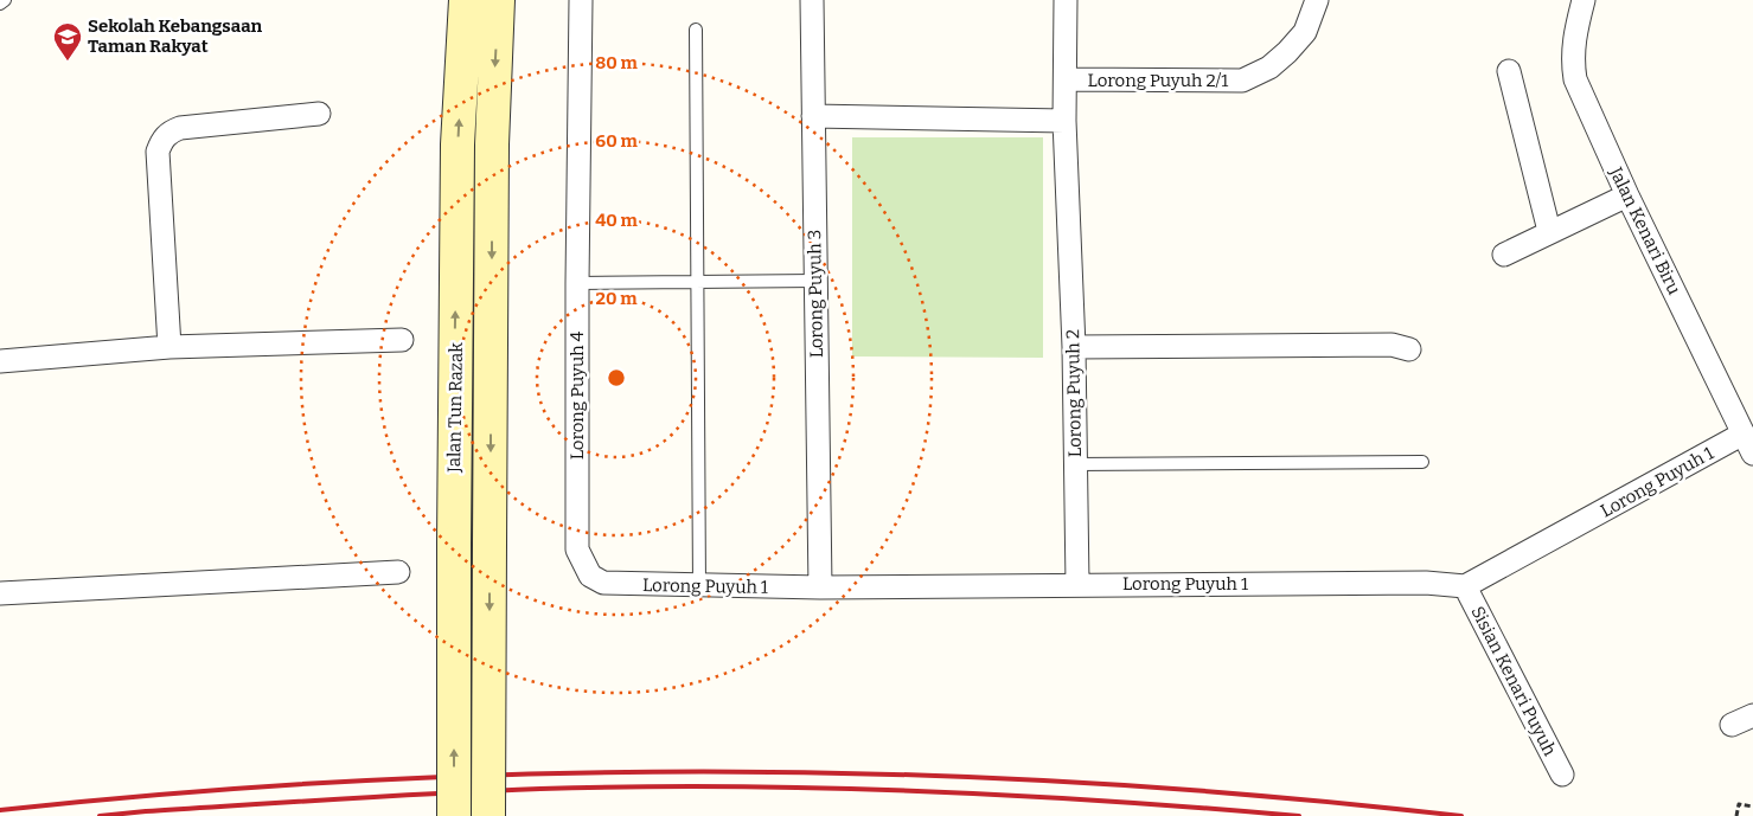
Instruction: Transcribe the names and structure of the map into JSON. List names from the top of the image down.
{
  "streets": {
    "main road": ["Jalan Tun Razak"],
    "street": [
      "Lorong Puyuh 2/1",
      "Jalan Kenari Biru",
      "Lorong Puyuh 3",
      "Lorong Puyuh 2",
      "Lorong Puyuh 4",
      "Lorong Puyuh 1",
      "Sisian Kenari Puyuh"
    ]
  },
  "crossings": [
    ["Lorong Puyuh 2/1", "Lorong Puyuh 2"],
    ["Jalan Kenari Biru", "Lorong Puyuh 1"],
    ["Lorong Puyuh 3", "Lorong Puyuh 1"],
    ["Lorong Puyuh 2", "Lorong Puyuh 1"],
    ["Lorong Puyuh 4", "Lorong Puyuh 1"],
    ["Lorong Puyuh 1", "Sisian Kenari Puyuh"]
  ],
  "places": {
    "school or university": ["Sekolah Kebangsaan Taman Rakyat"]
  },
  "rings": [
    "80 m",
    "60 m",
    "40 m",
    "20 m"
  ]
}
